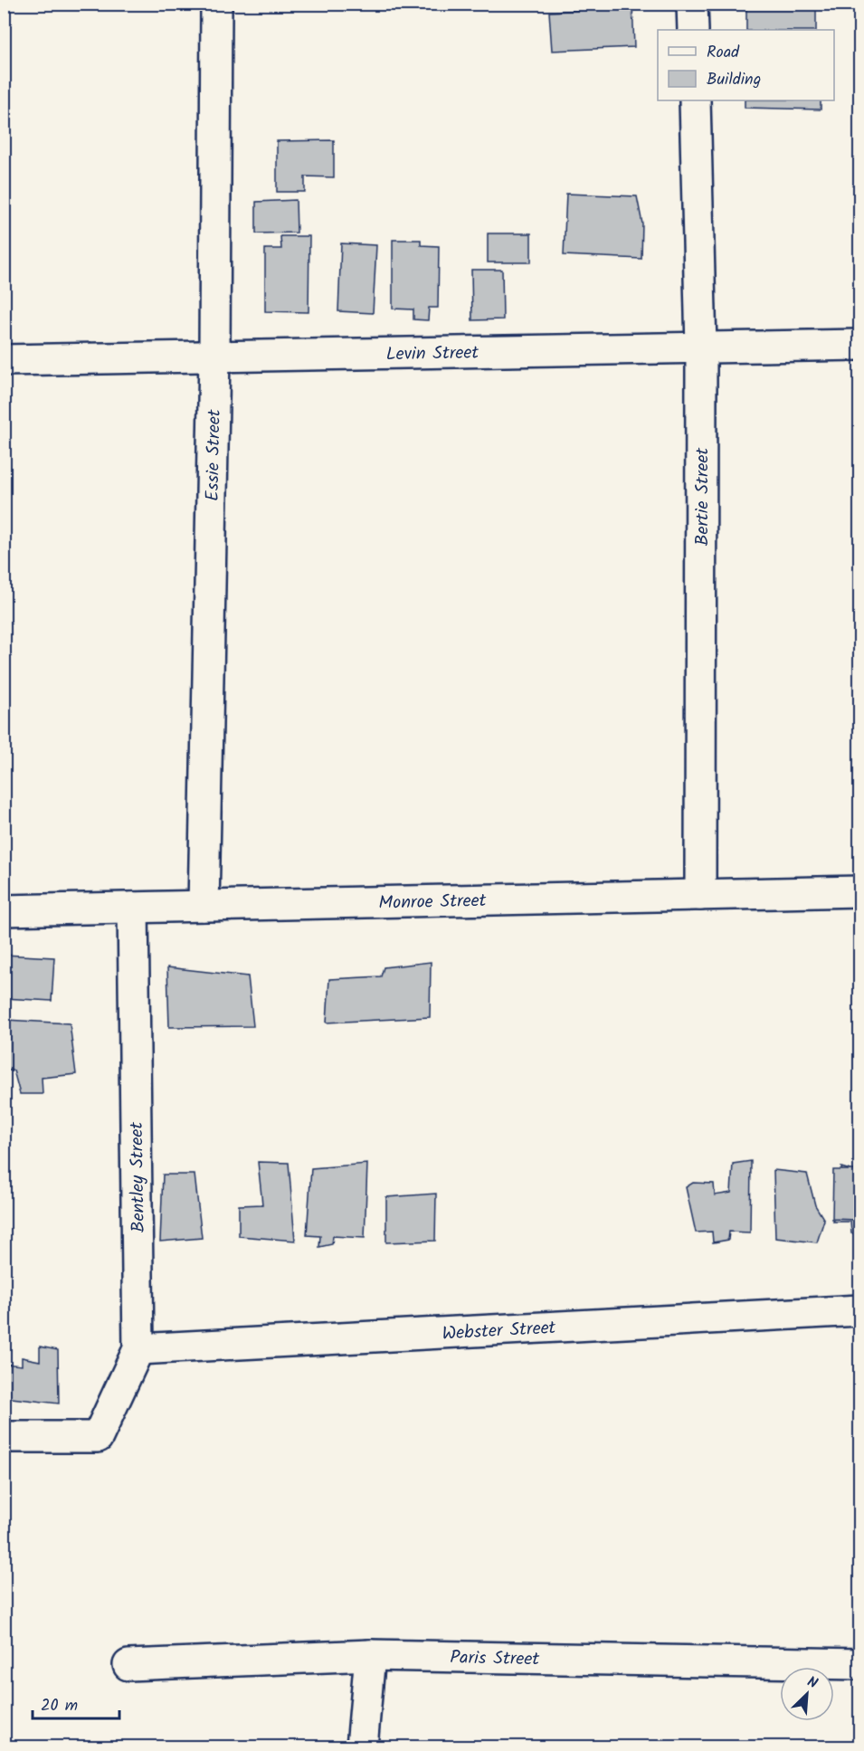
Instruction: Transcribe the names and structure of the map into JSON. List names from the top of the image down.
{
  "streets": {
    "street": [
      "Levin Street",
      "Essie Street",
      "Bertie Street",
      "Monroe Street",
      "Bentley Street",
      "Webster Street",
      "Paris Street"
    ]
  },
  "crossings": [
    ["Levin Street", "Essie Street"],
    ["Levin Street", "Bertie Street"],
    ["Essie Street", "Monroe Street"],
    ["Bertie Street", "Monroe Street"],
    ["Monroe Street", "Bentley Street"],
    ["Bentley Street", "Webster Street"]
  ],
  "legend": ["Road", "Building"],
  "scale_bar": "20 m",
  "north": "top right"
}
